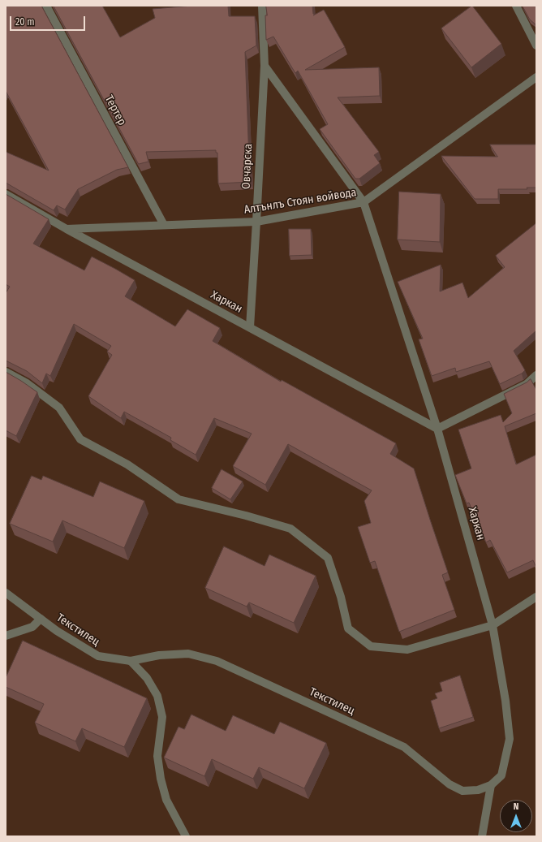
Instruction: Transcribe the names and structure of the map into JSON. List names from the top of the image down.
{
  "streets": {
    "street": [
      "Тертер",
      "Овчарска",
      "Алтънлъ Стоян войвода",
      "Харкан",
      "Текстилец"
    ]
  },
  "crossings": [
    ["Тертер", "Алтънлъ Стоян войвода"],
    ["Овчарска", "Алтънлъ Стоян войвода"],
    ["Овчарска", "Харкан"],
    ["Алтънлъ Стоян войвода", "Харкан"],
    ["Харкан", "Текстилец"]
  ],
  "scale_bar": "20 m",
  "north": "top"
}
